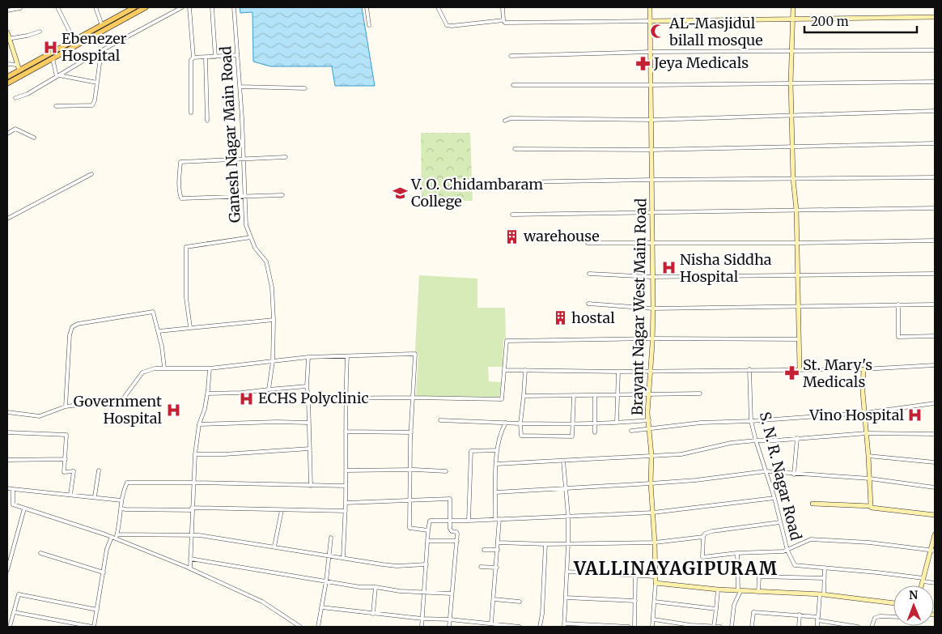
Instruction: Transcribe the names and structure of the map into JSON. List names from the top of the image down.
{
  "streets": {
    "street": ["Ganesh Nagar Main Road", "Brayant Nagar West Main Road", "S. N. R. Nagar Road"]
  },
  "districts": ["VALLINAYAGIPURAM"],
  "places": {
    "mosque": ["AL-Masjidul bilall mosque"],
    "hospital": [
      "Ebenezer Hospital",
      "Nisha Siddha Hospital",
      "ECHS Polyclinic",
      "Government Hospital",
      "Vino Hospital"
    ],
    "pharmacy": ["Jeya Medicals", "St. Mary's Medicals"],
    "school or university": ["V. O. Chidambaram College"],
    "building": ["warehouse", "hostal"]
  },
  "scale_bar": "200 m",
  "north": "top"
}
